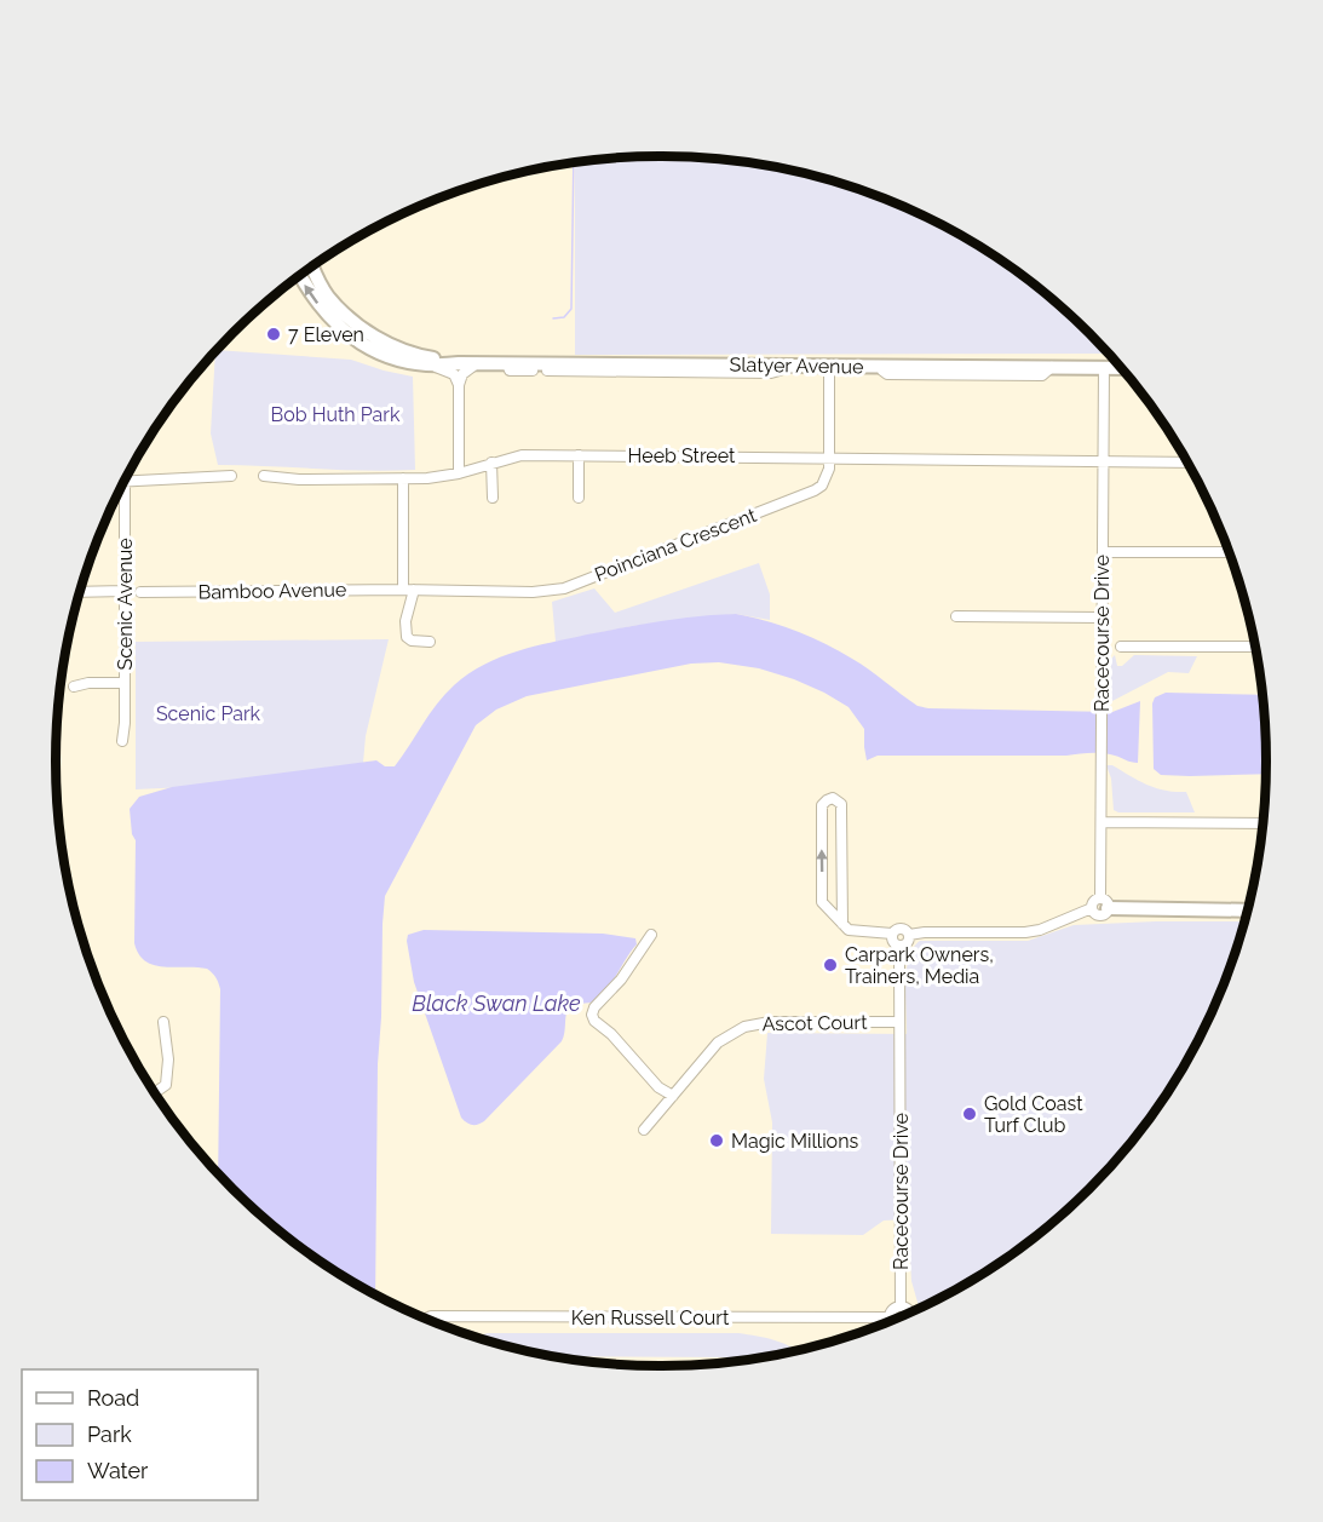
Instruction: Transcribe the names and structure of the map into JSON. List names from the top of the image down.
{
  "streets": {
    "main road": ["Slatyer Avenue"],
    "street": [
      "Heeb Street",
      "Poinciana Crescent",
      "Bamboo Avenue",
      "Scenic Avenue",
      "Racecourse Drive",
      "Ascot Court",
      "Ken Russell Court"
    ]
  },
  "crossings": [
    ["Slatyer Avenue", "Poinciana Crescent"],
    ["Slatyer Avenue", "Racecourse Drive"],
    ["Heeb Street", "Poinciana Crescent"],
    ["Heeb Street", "Racecourse Drive"],
    ["Poinciana Crescent", "Bamboo Avenue"],
    ["Racecourse Drive", "Ascot Court"],
    ["Racecourse Drive", "Ken Russell Court"]
  ],
  "water": ["Black Swan Lake"],
  "parks": ["Bob Huth Park", "Scenic Park"],
  "places": [
    "7 Eleven",
    "Carpark Owners, Trainers, Media",
    "Gold Coast Turf Club",
    "Magic Millions"
  ],
  "legend": ["Road", "Park", "Water"]
}
